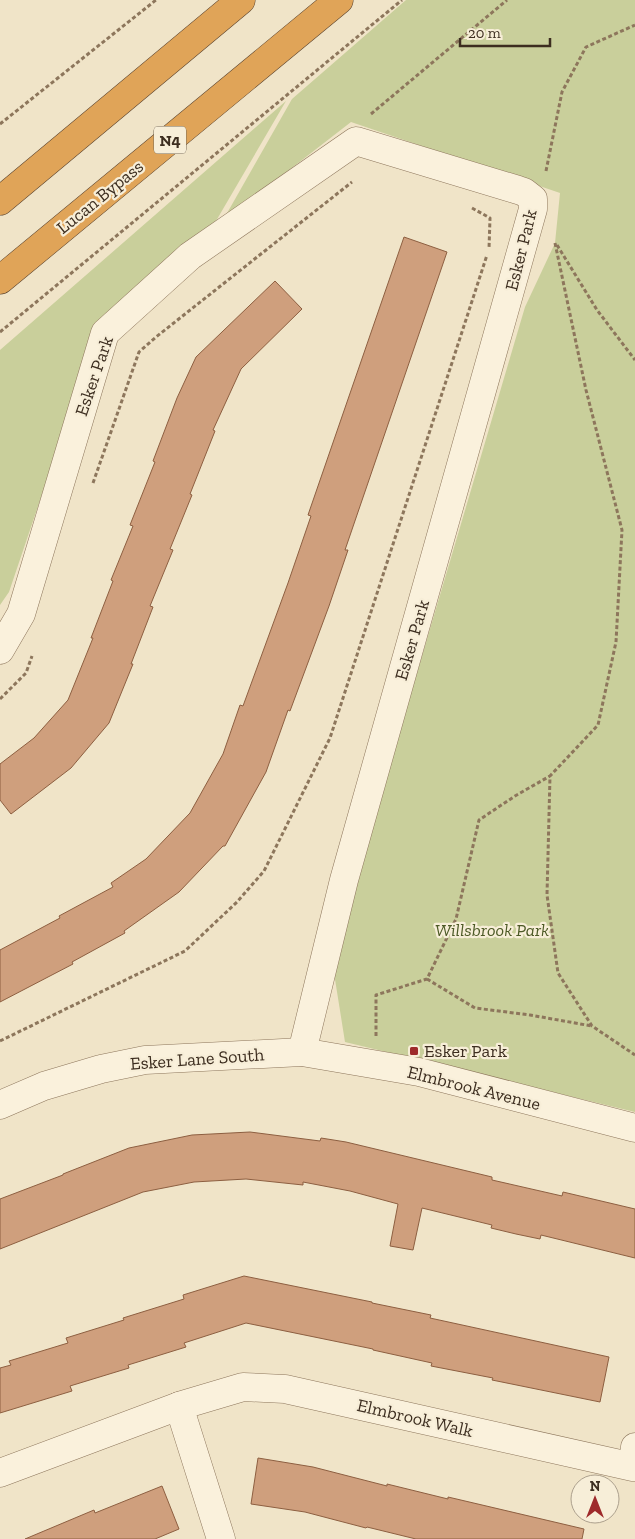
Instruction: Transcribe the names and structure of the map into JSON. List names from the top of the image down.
{
  "streets": {
    "highway": ["N4", "Lucan Bypass"],
    "street": [
      "Esker Park",
      "Esker Lane South",
      "Elmbrook Avenue",
      "Elmbrook Walk"
    ]
  },
  "crossings": [
    ["Esker Park", "Esker Lane South"],
    ["Esker Lane South", "Elmbrook Avenue"]
  ],
  "parks": ["Willsbrook Park"],
  "places": {
    "transit": ["Esker Park"]
  },
  "scale_bar": "20 m",
  "north": "top"
}
